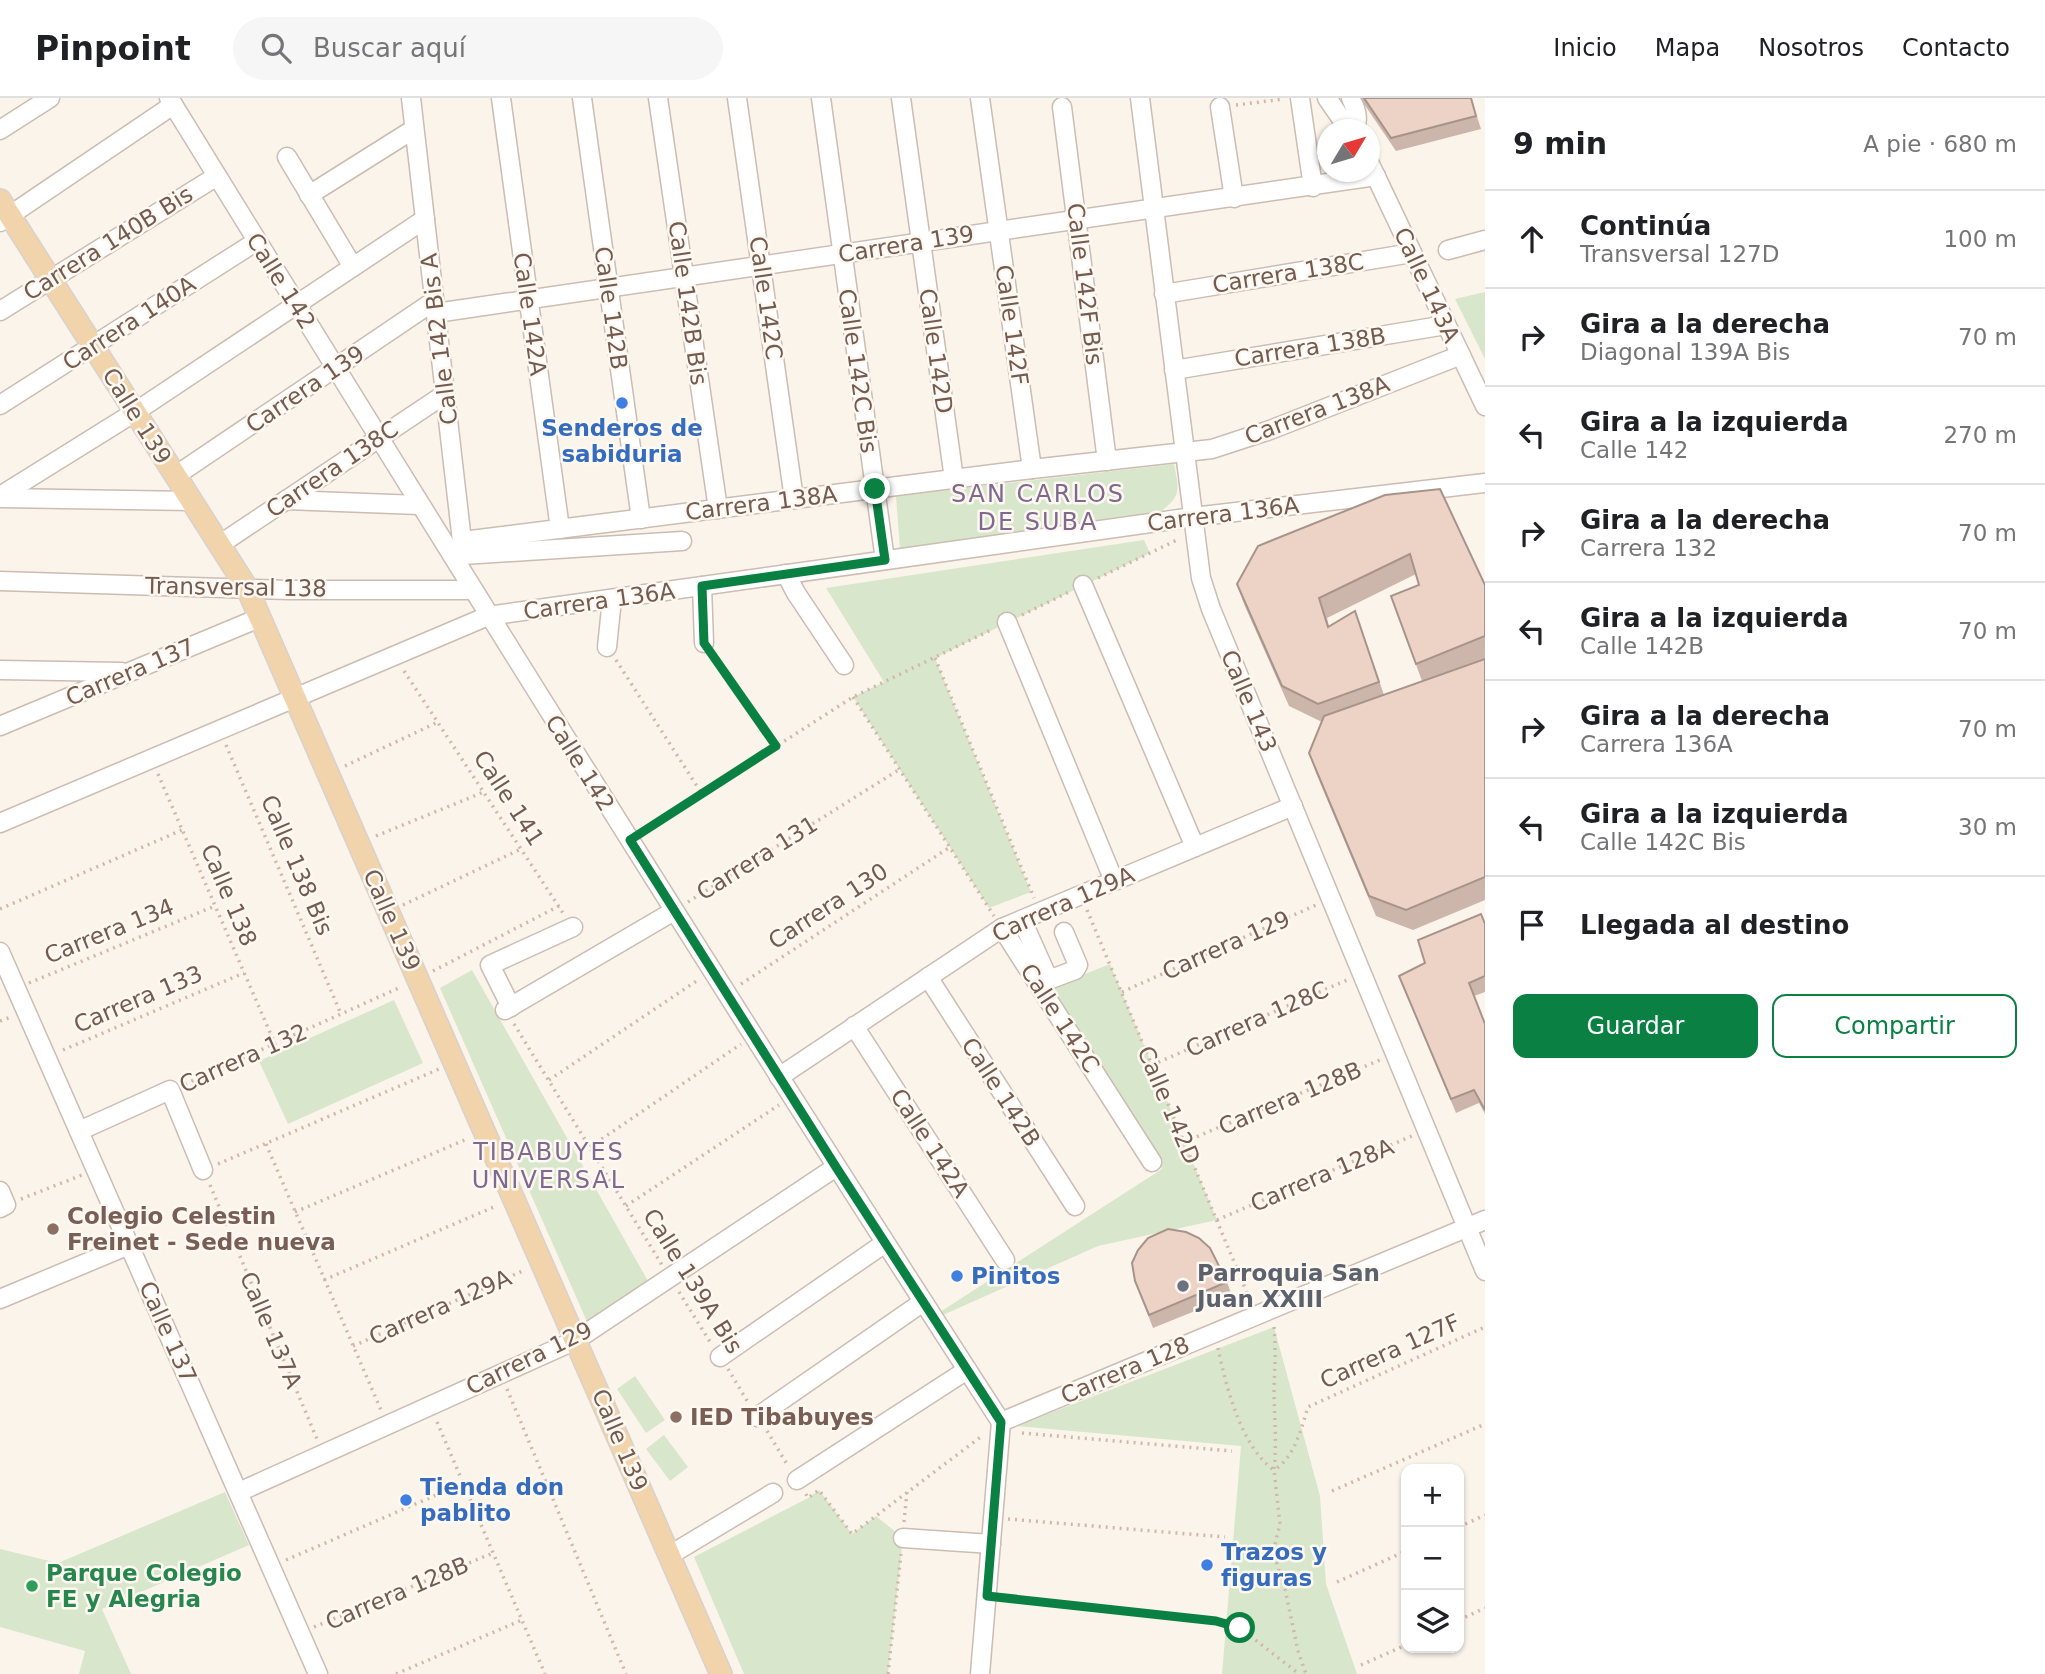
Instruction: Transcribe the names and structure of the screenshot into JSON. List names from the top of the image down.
{
  "streets": {
    "main road": ["Calle 139"],
    "street": [
      "Carrera 140B Bis",
      "Carrera 139",
      "Carrera 138C",
      "Calle 142",
      "Calle 142F Bis",
      "Calle 143A",
      "Calle 142C",
      "Calle 142B Bis",
      "Calle 142B",
      "Calle 142A",
      "Carrera 140A",
      "Calle 142F",
      "Calle 142 Bis A",
      "Carrera 138B",
      "Calle 142D",
      "Calle 142C Bis",
      "Carrera 138A",
      "Carrera 136A",
      "Transversal 138",
      "Carrera 137",
      "Calle 143",
      "Carrera 131",
      "Carrera 129A",
      "Carrera 129",
      "Carrera 132",
      "Calle 137",
      "Carrera 128"
    ],
    "path": [
      "Calle 141",
      "Calle 138 Bis",
      "Calle 138",
      "Carrera 130",
      "Carrera 134",
      "Carrera 133",
      "Carrera 128C",
      "Carrera 128B",
      "Carrera 128A",
      "Calle 139A Bis",
      "Calle 137A",
      "Carrera 127F"
    ]
  },
  "crossings": [
    ["Carrera 140B Bis", "Calle 142"],
    ["Carrera 140B Bis", "Calle 139"],
    ["Carrera 139", "Calle 142"],
    ["Carrera 139", "Calle 142F Bis"],
    ["Carrera 139", "Calle 142C"],
    ["Carrera 139", "Calle 142B Bis"],
    ["Carrera 139", "Calle 142B"],
    ["Carrera 139", "Calle 142A"],
    ["Carrera 139", "Calle 142F"],
    ["Carrera 139", "Calle 142 Bis A"],
    ["Carrera 139", "Calle 142D"],
    ["Carrera 139", "Calle 142C Bis"],
    ["Carrera 139", "Calle 139"],
    ["Carrera 139", "Calle 143"],
    ["Carrera 138C", "Calle 142"],
    ["Carrera 138C", "Calle 143A"],
    ["Carrera 138C", "Calle 142 Bis A"],
    ["Carrera 138C", "Calle 139"],
    ["Carrera 138C", "Calle 143"],
    ["Calle 142", "Carrera 140A"],
    ["Calle 142", "Calle 142 Bis A"],
    ["Calle 142", "Carrera 136A"],
    ["Calle 142", "Transversal 138"],
    ["Calle 142", "Carrera 131"],
    ["Calle 142", "Carrera 129A"],
    ["Calle 142", "Carrera 130"],
    ["Calle 142", "Carrera 129"],
    ["Calle 142", "Carrera 128"],
    ["Calle 142F Bis", "Carrera 138A"],
    ["Calle 143A", "Carrera 138B"],
    ["Calle 143A", "Carrera 138A"],
    ["Calle 142C", "Carrera 138A"],
    ["Calle 142C", "Carrera 129A"],
    ["Calle 142B Bis", "Carrera 138A"],
    ["Calle 142B", "Carrera 138A"],
    ["Calle 142B", "Carrera 129A"],
    ["Calle 142A", "Carrera 138A"],
    ["Calle 142A", "Carrera 129A"],
    ["Carrera 140A", "Calle 139"],
    ["Calle 142F", "Carrera 138A"],
    ["Calle 142 Bis A", "Carrera 138A"],
    ["Calle 142 Bis A", "Transversal 138"],
    ["Carrera 138B", "Calle 143"],
    ["Calle 142D", "Carrera 138A"],
    ["Calle 142D", "Carrera 129A"],
    ["Calle 142D", "Carrera 129"],
    ["Calle 142D", "Carrera 128C"],
    ["Calle 142D", "Carrera 128B"],
    ["Calle 142D", "Carrera 128A"],
    ["Calle 142D", "Carrera 127F"],
    ["Calle 142D", "Carrera 128"],
    ["Calle 142C Bis", "Carrera 138A"],
    ["Calle 142C Bis", "Carrera 136A"],
    ["Carrera 138A", "Calle 143"],
    ["Calle 139", "Carrera 136A"],
    ["Calle 139", "Transversal 138"],
    ["Calle 139", "Carrera 137"],
    ["Calle 139", "Carrera 129"],
    ["Carrera 136A", "Calle 143"],
    ["Carrera 136A", "Calle 141"],
    ["Carrera 136A", "Calle 138 Bis"],
    ["Carrera 136A", "Calle 138"],
    ["Calle 143", "Carrera 129A"],
    ["Calle 143", "Carrera 129"],
    ["Calle 143", "Carrera 128C"],
    ["Calle 143", "Carrera 128B"],
    ["Calle 143", "Carrera 128A"],
    ["Calle 143", "Carrera 128"],
    ["Carrera 131", "Calle 139A Bis"],
    ["Calle 138 Bis", "Carrera 132"],
    ["Calle 138", "Carrera 134"],
    ["Calle 138", "Carrera 133"],
    ["Calle 138", "Carrera 132"],
    ["Carrera 134", "Calle 137"],
    ["Carrera 129", "Calle 139A Bis"],
    ["Carrera 129", "Calle 137A"],
    ["Carrera 129", "Calle 137"],
    ["Carrera 133", "Calle 137"],
    ["Carrera 132", "Calle 137"],
    ["Carrera 128B", "Calle 137"]
  ],
  "districts": ["SAN CARLOS DE SUBA", "TIBABUYES UNIVERSAL"],
  "places": [
    "Senderos de sabiduria",
    "Colegio Celestin Freinet - Sede nueva",
    "Pinitos",
    "Parroquia San Juan XXIII",
    "IED Tibabuyes",
    "Tienda don pablito",
    "Trazos y figuras",
    "Parque Colegio FE y Alegria"
  ],
  "north": "top right",
  "page": {
    "header": "Pinpoint",
    "search": "Buscar aquí",
    "nav": [
      "Inicio",
      "Mapa",
      "Nosotros",
      "Contacto"
    ],
    "heading": ["9 min", "A pie · 680 m"],
    "list": [
      ["Continúa", "Transversal 127D", "100 m"],
      ["Gira a la derecha", "Diagonal 139A Bis", "70 m"],
      ["Gira a la izquierda", "Calle 142", "270 m"],
      ["Gira a la derecha", "Carrera 132", "70 m"],
      ["Gira a la izquierda", "Calle 142B", "70 m"],
      ["Gira a la derecha", "Carrera 136A", "70 m"],
      ["Gira a la izquierda", "Calle 142C Bis", "30 m"],
      "Llegada al destino"
    ],
    "buttons": ["Guardar", "Compartir"],
    "map_buttons": ["+", "−"]
  }
}
